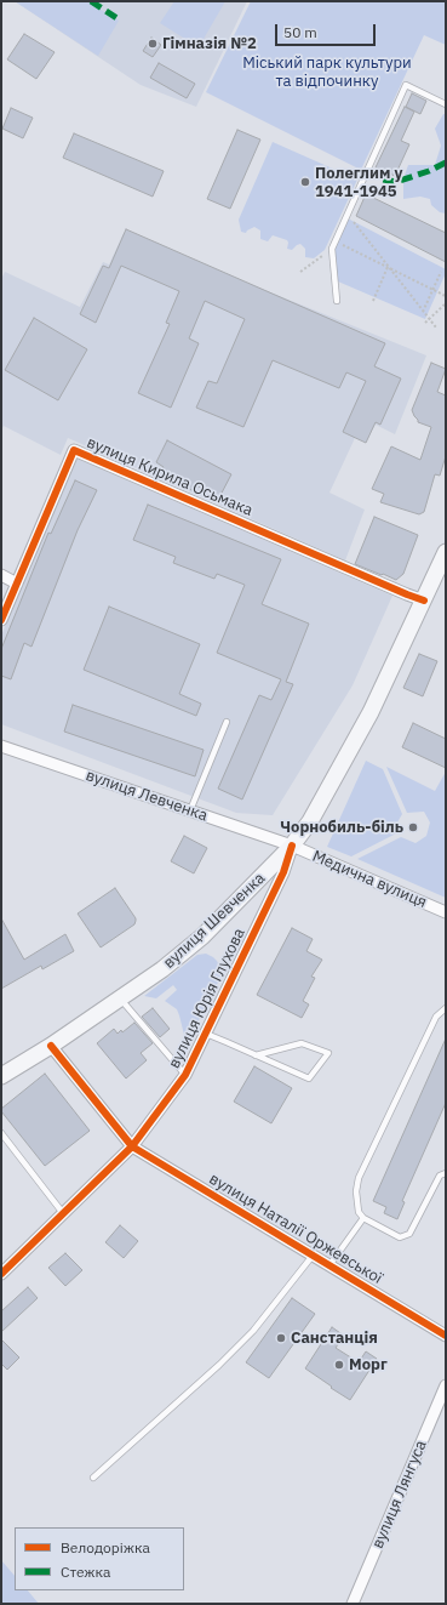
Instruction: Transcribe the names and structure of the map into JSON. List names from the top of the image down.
{
  "streets": {
    "main road": ["вулиця Шевченка"],
    "street": [
      "вулиця Кирила Осьмака",
      "вулиця Левченка",
      "Медична вулиця",
      "вулиця Юрія Глухова",
      "вулиця Наталії Оржевської",
      "вулиця Лянгуса"
    ]
  },
  "crossings": [
    ["вулиця Кирила Осьмака", "вулиця Шевченка"],
    ["вулиця Левченка", "Медична вулиця"],
    ["вулиця Левченка", "вулиця Шевченка"],
    ["вулиця Левченка", "вулиця Юрія Глухова"],
    ["Медична вулиця", "вулиця Шевченка"],
    ["Медична вулиця", "вулиця Юрія Глухова"],
    ["вулиця Шевченка", "вулиця Юрія Глухова"],
    ["вулиця Юрія Глухова", "вулиця Наталії Оржевської"]
  ],
  "parks": ["Міський парк культури та відпочинку"],
  "places": [
    "Гімназія №2",
    "Полеглим у 1941-1945",
    "Чорнобиль-біль",
    "Санстанція",
    "Морг"
  ],
  "legend": ["Велодоріжка", "Стежка"],
  "scale_bar": "50 m"
}
